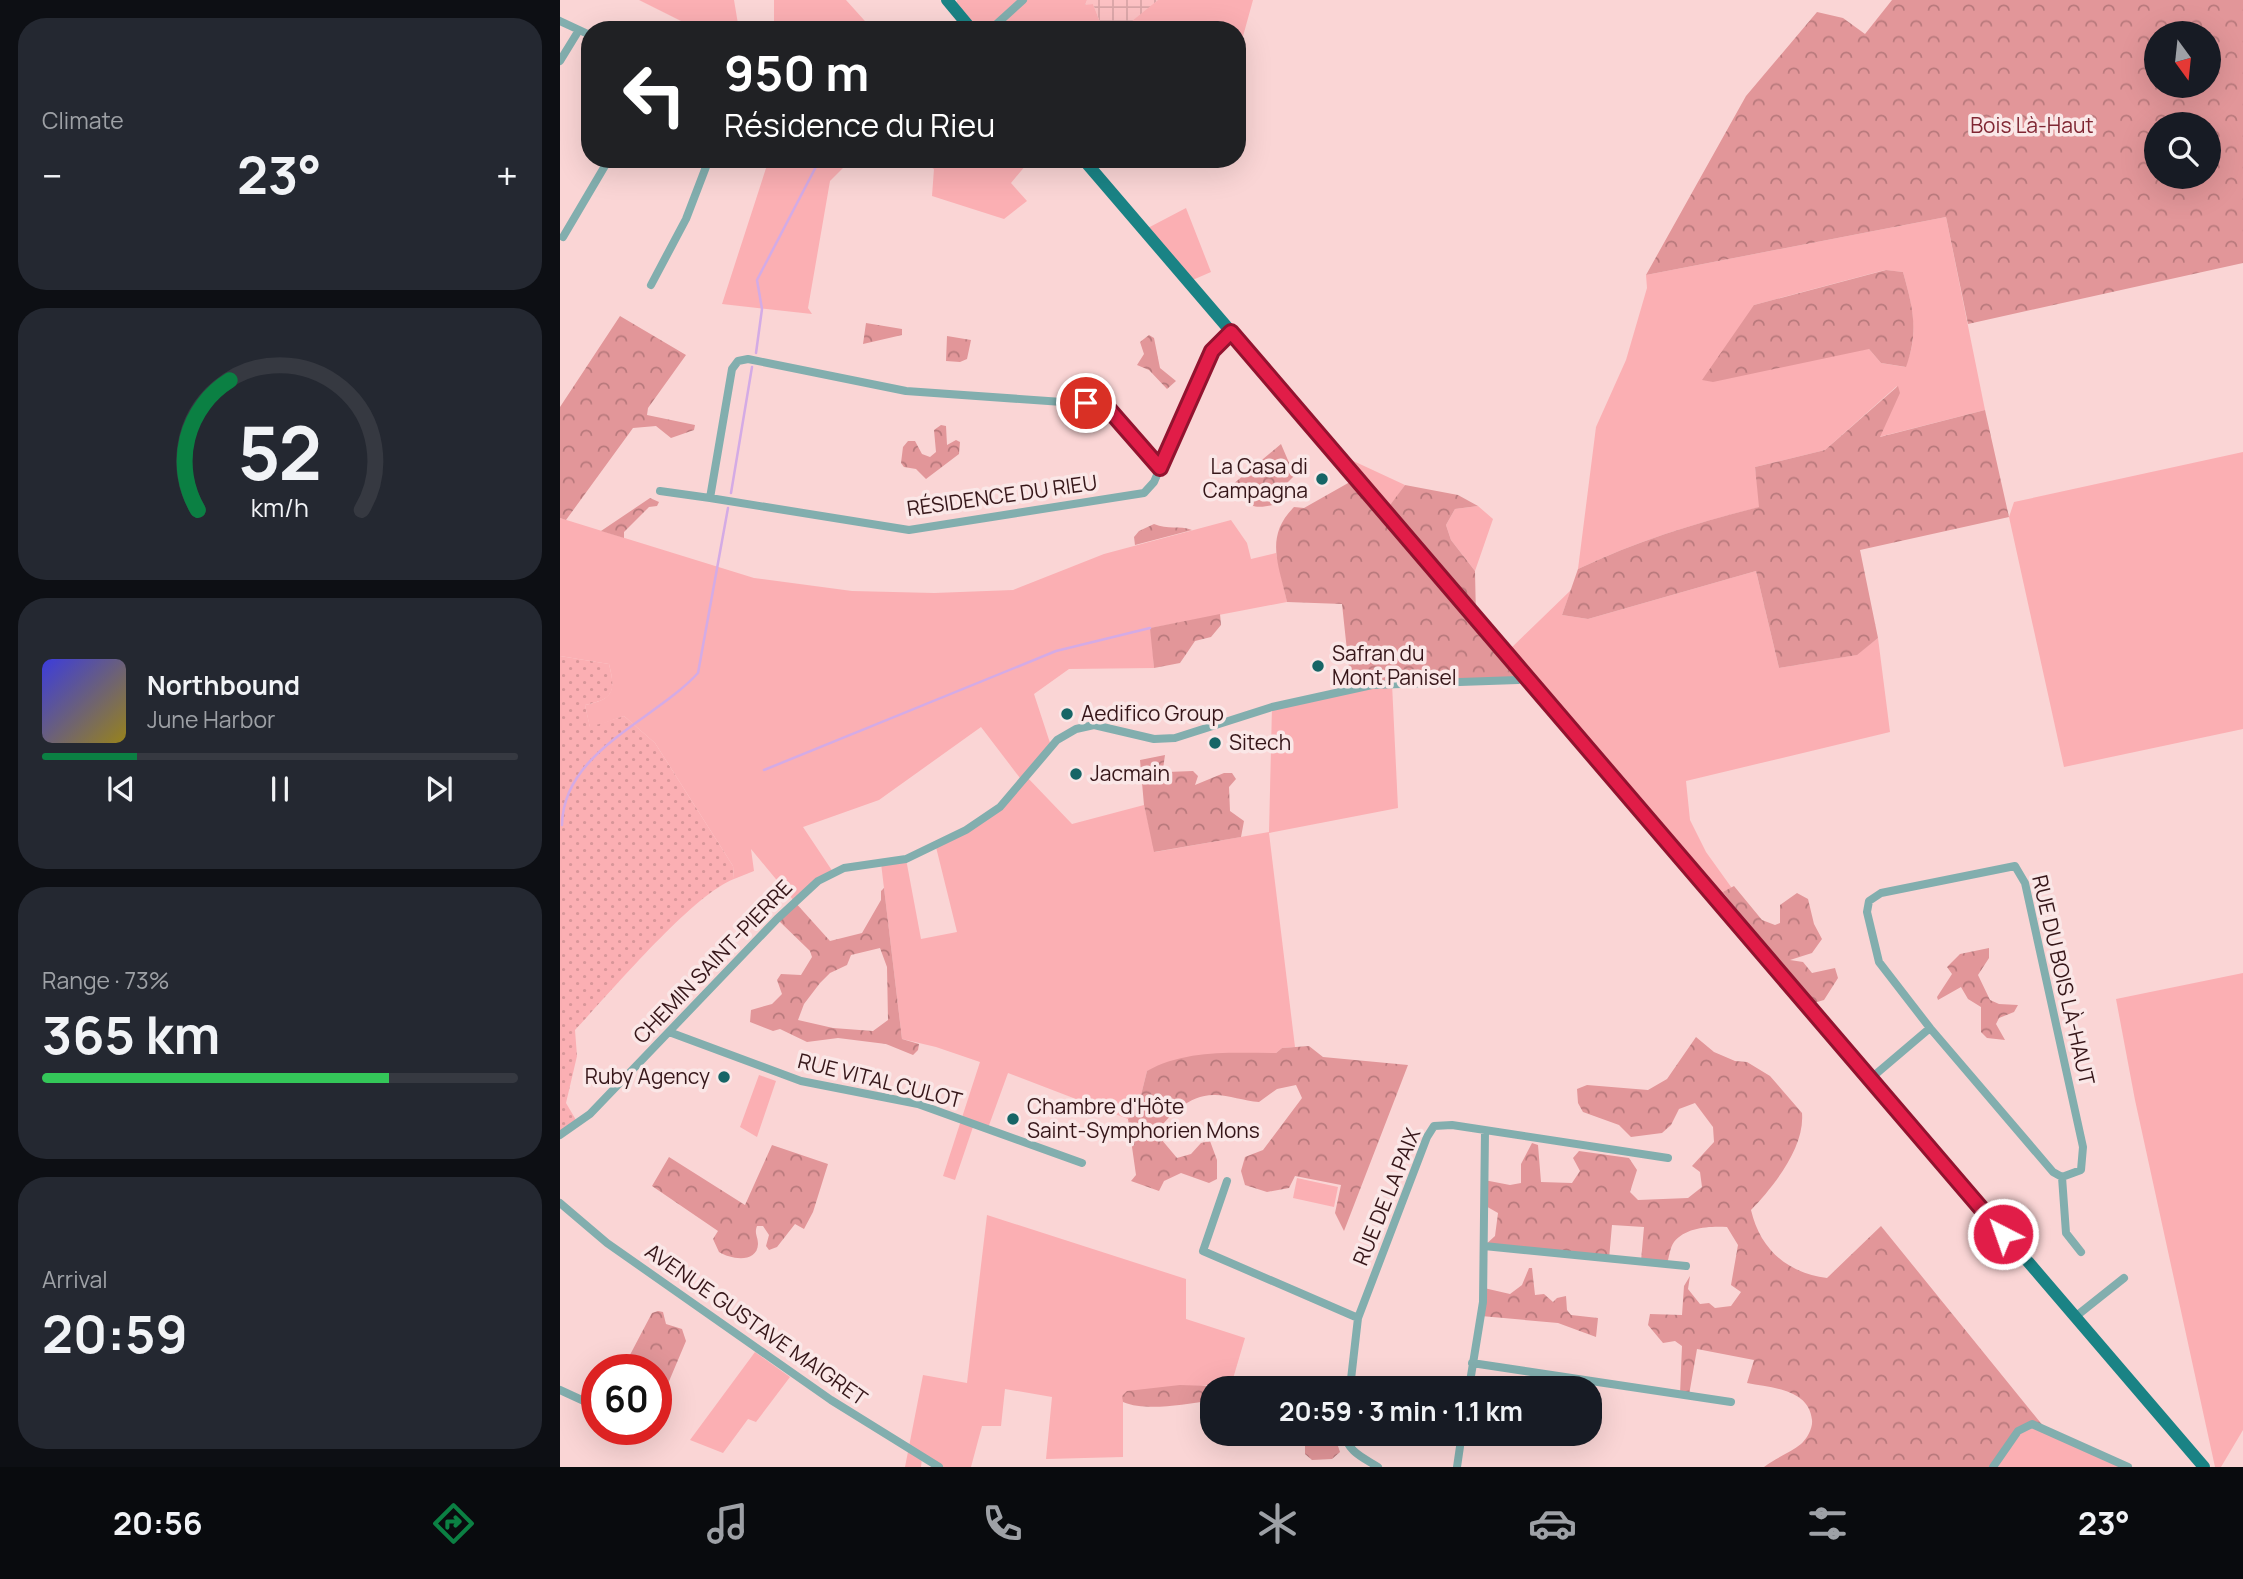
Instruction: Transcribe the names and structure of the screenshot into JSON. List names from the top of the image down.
{
  "streets": {
    "street": [
      "RÉSIDENCE DU RIEU",
      "CHEMIN SAINT-PIERRE",
      "RUE DU BOIS LÀ-HAUT",
      "RUE VITAL CULOT",
      "RUE DE LA PAIX",
      "AVENUE GUSTAVE MAIGRET"
    ]
  },
  "crossings": [
    ["CHEMIN SAINT-PIERRE", "RUE VITAL CULOT"]
  ],
  "parks": ["Bois Là-Haut"],
  "places": [
    "La Casa di Campagna",
    "Safran du Mont Panisel",
    "Aedifico Group",
    "Sitech",
    "Jacmain",
    "Ruby Agency",
    "Chambre d'Hôte Saint-Symphorien Mons"
  ],
  "north": "bottom",
  "page": {
    "tile": [
      "Climate",
      ["Range · 73%", "365 km"],
      ["Arrival", "20:59"]
    ],
    "turn": ["950 m", "Résidence du Rieu"],
    "heat": ["−", "23°", "+"],
    "song": ["Northbound", "June Harbor"],
    "limit": "60",
    "trip": "20:59 · 3 min · 1.1 km",
    "tabs": ["20:56", "23°"],
    "gauge": ["52", "km/h"]
  }
}
